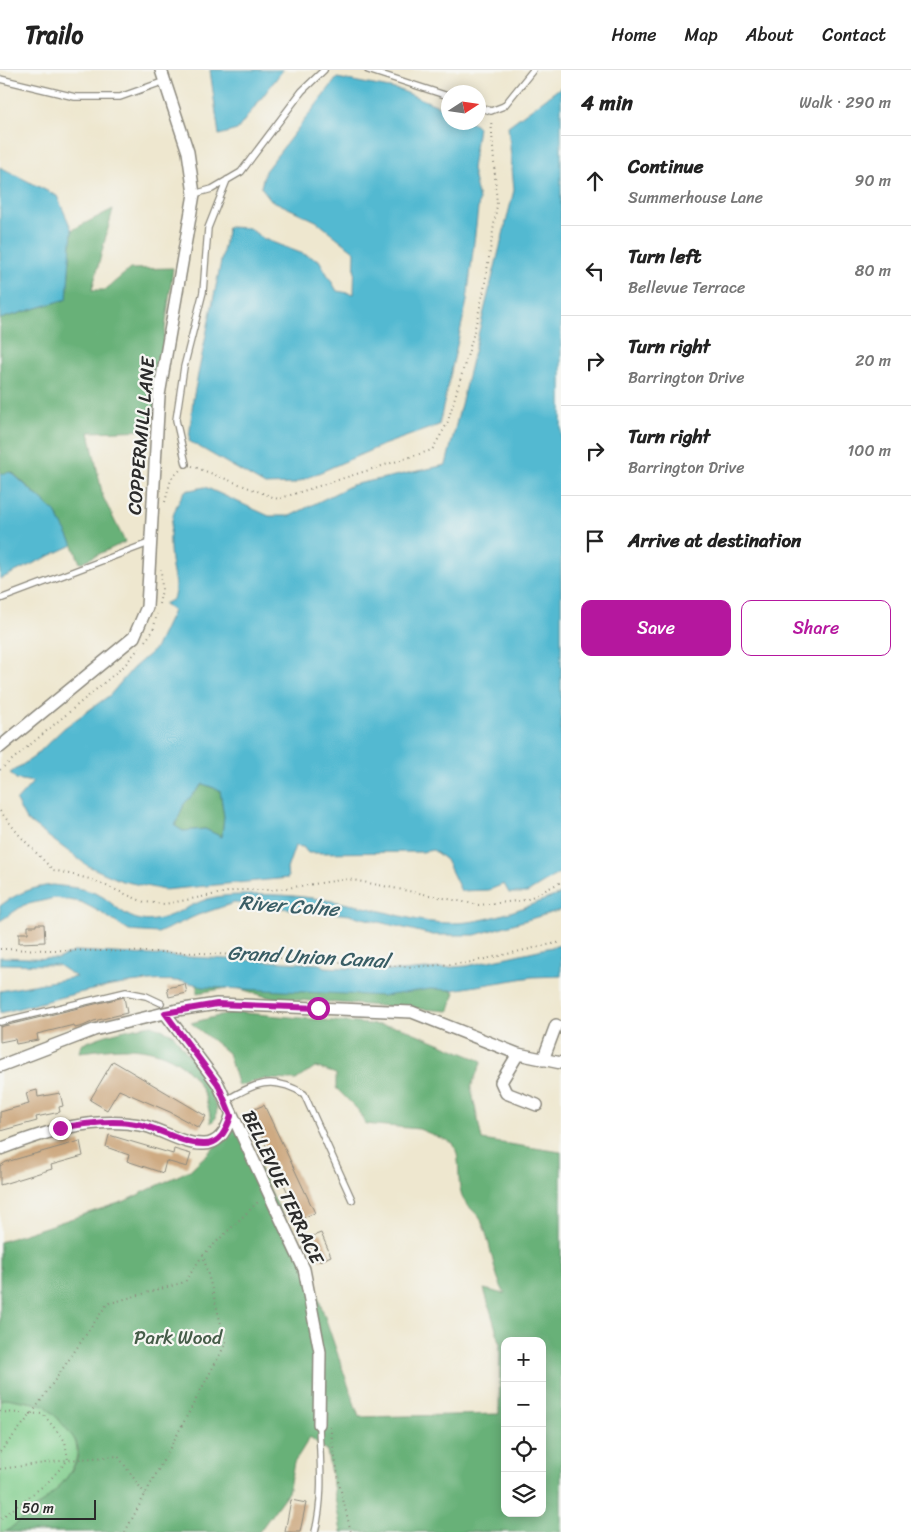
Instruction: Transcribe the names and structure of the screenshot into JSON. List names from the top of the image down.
{
  "streets": {
    "street": ["COPPERMILL LANE", "BELLEVUE TERRACE"]
  },
  "water": ["River Colne", "Grand Union Canal"],
  "parks": ["Park Wood"],
  "scale_bar": "50 m",
  "north": "right",
  "page": {
    "header": "Trailo",
    "nav": [
      "Home",
      "Map",
      "About",
      "Contact"
    ],
    "heading": ["4 min", "Walk · 290 m"],
    "list": [
      ["Continue", "Summerhouse Lane", "90 m"],
      ["Turn left", "Bellevue Terrace", "80 m"],
      ["Turn right", "Barrington Drive", "20 m"],
      ["Turn right", "Barrington Drive", "100 m"],
      "Arrive at destination"
    ],
    "buttons": ["Save", "Share"],
    "map_buttons": ["+", "−"],
    "scale": "50 m"
  }
}
